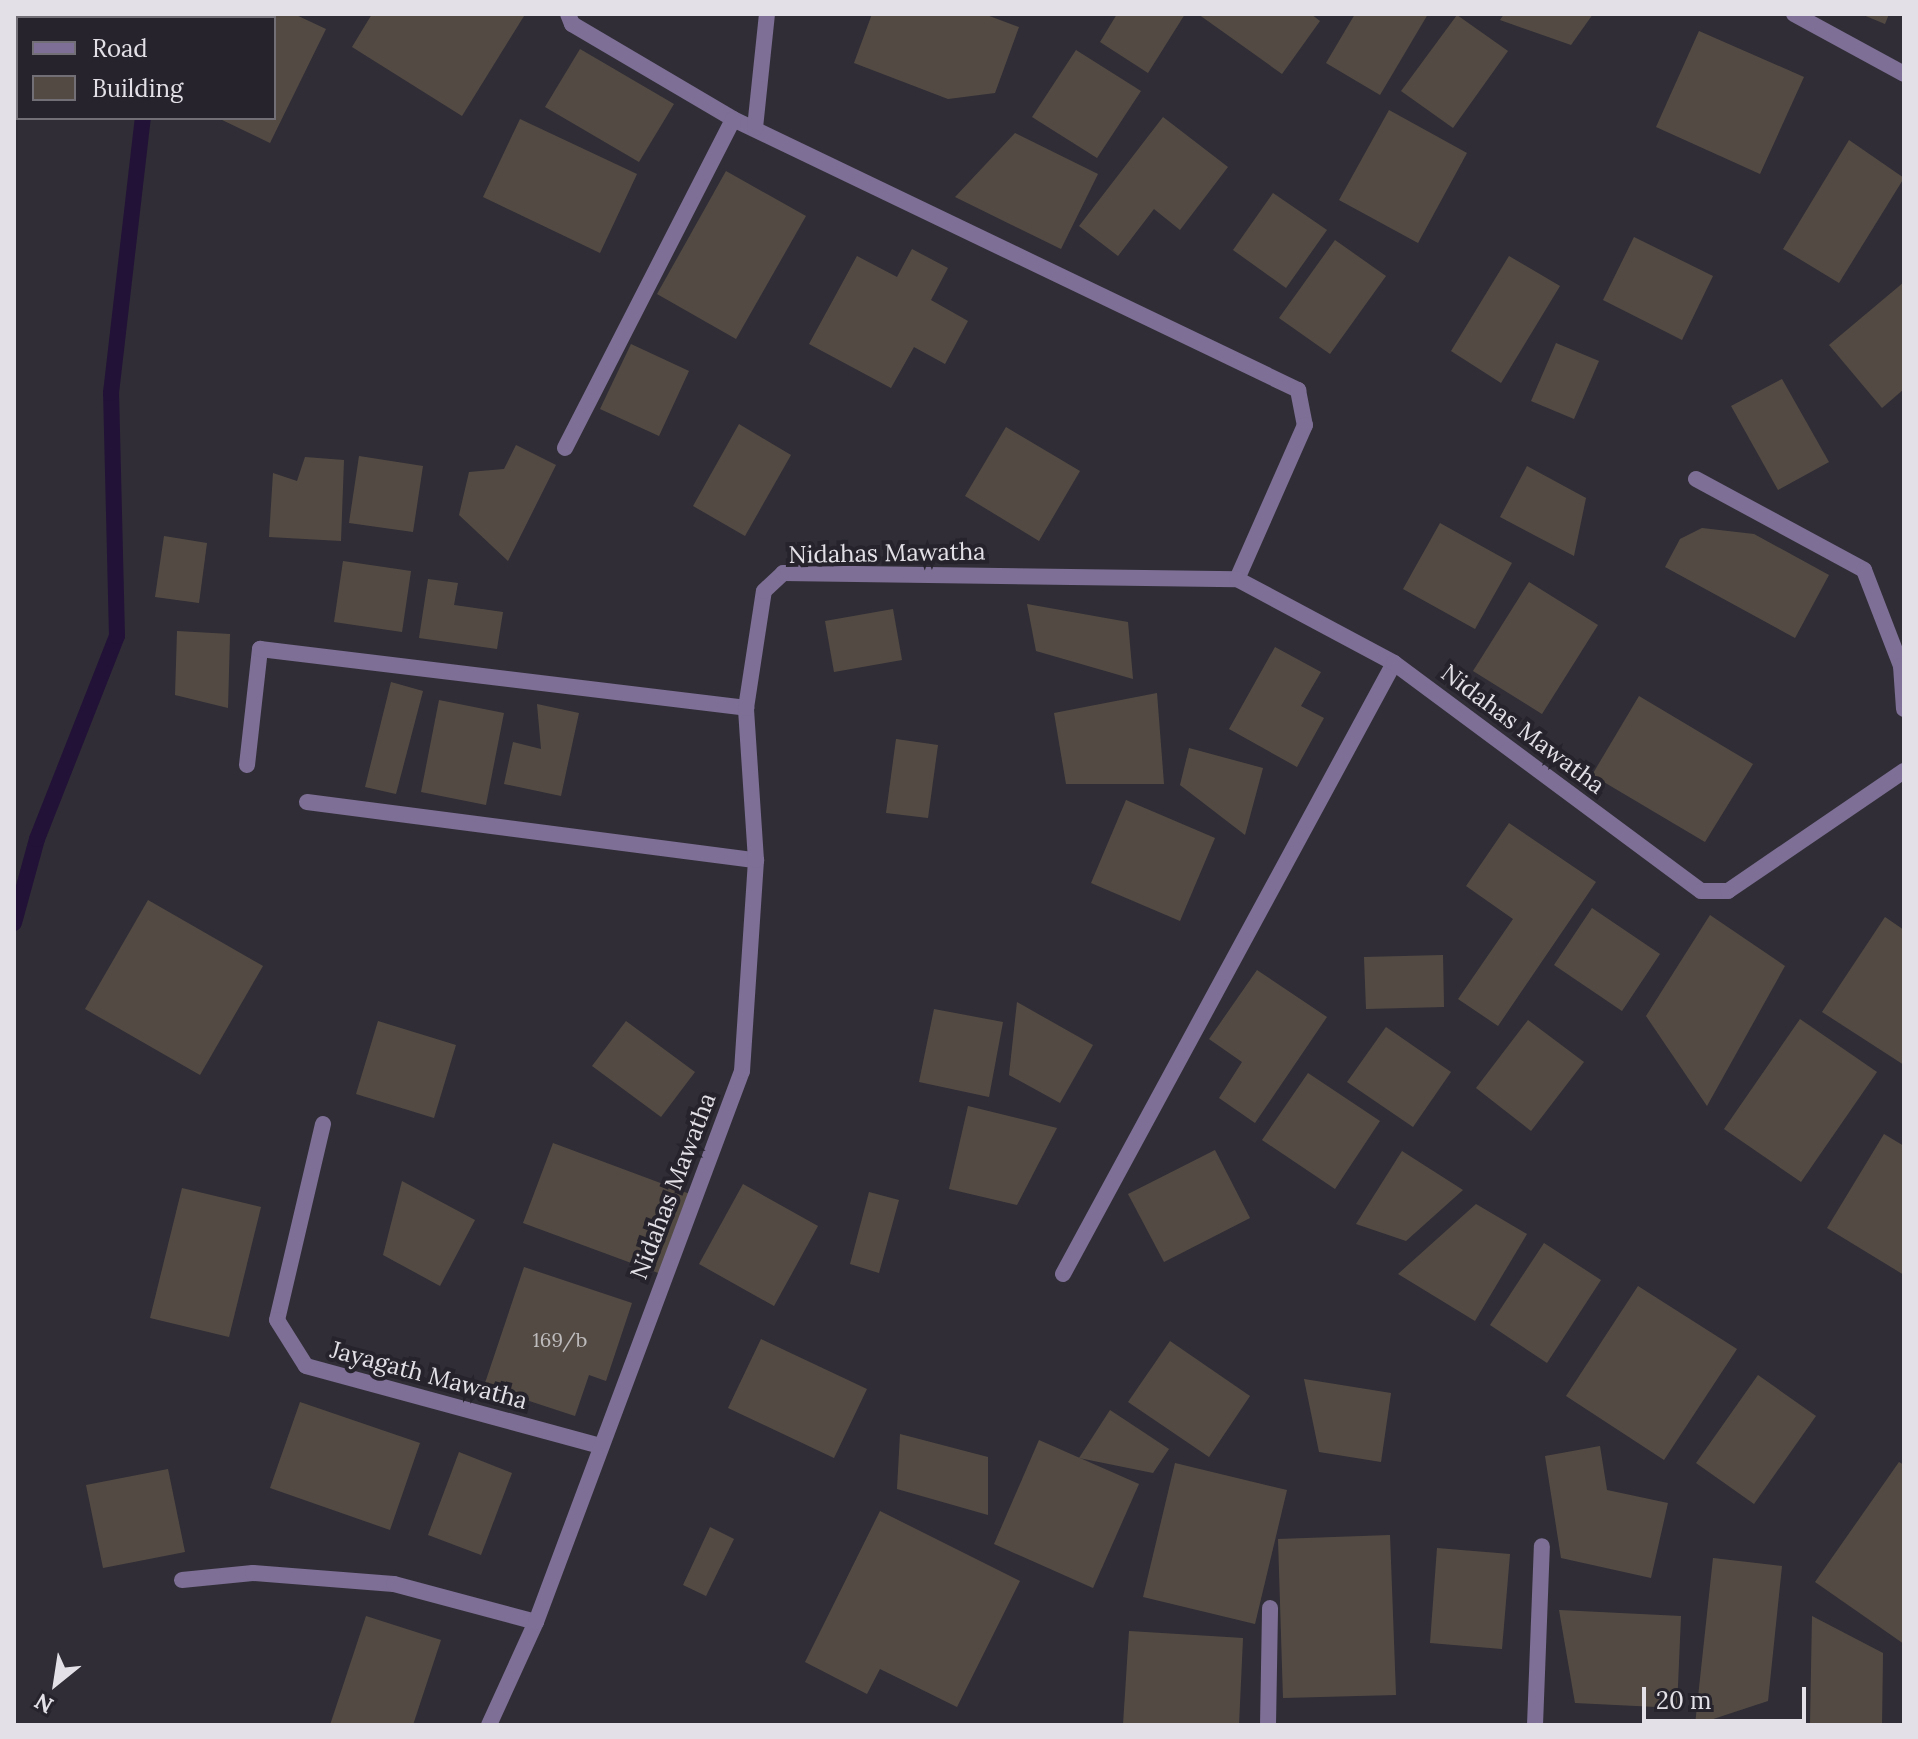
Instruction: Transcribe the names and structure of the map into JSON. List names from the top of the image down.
{
  "streets": {
    "street": ["Nidahas Mawatha", "Jayagath Mawatha"]
  },
  "crossings": [
    ["Nidahas Mawatha", "Jayagath Mawatha"]
  ],
  "house_numbers": ["169/b"],
  "legend": ["Road", "Building"],
  "scale_bar": "20 m",
  "north": "bottom left"
}
